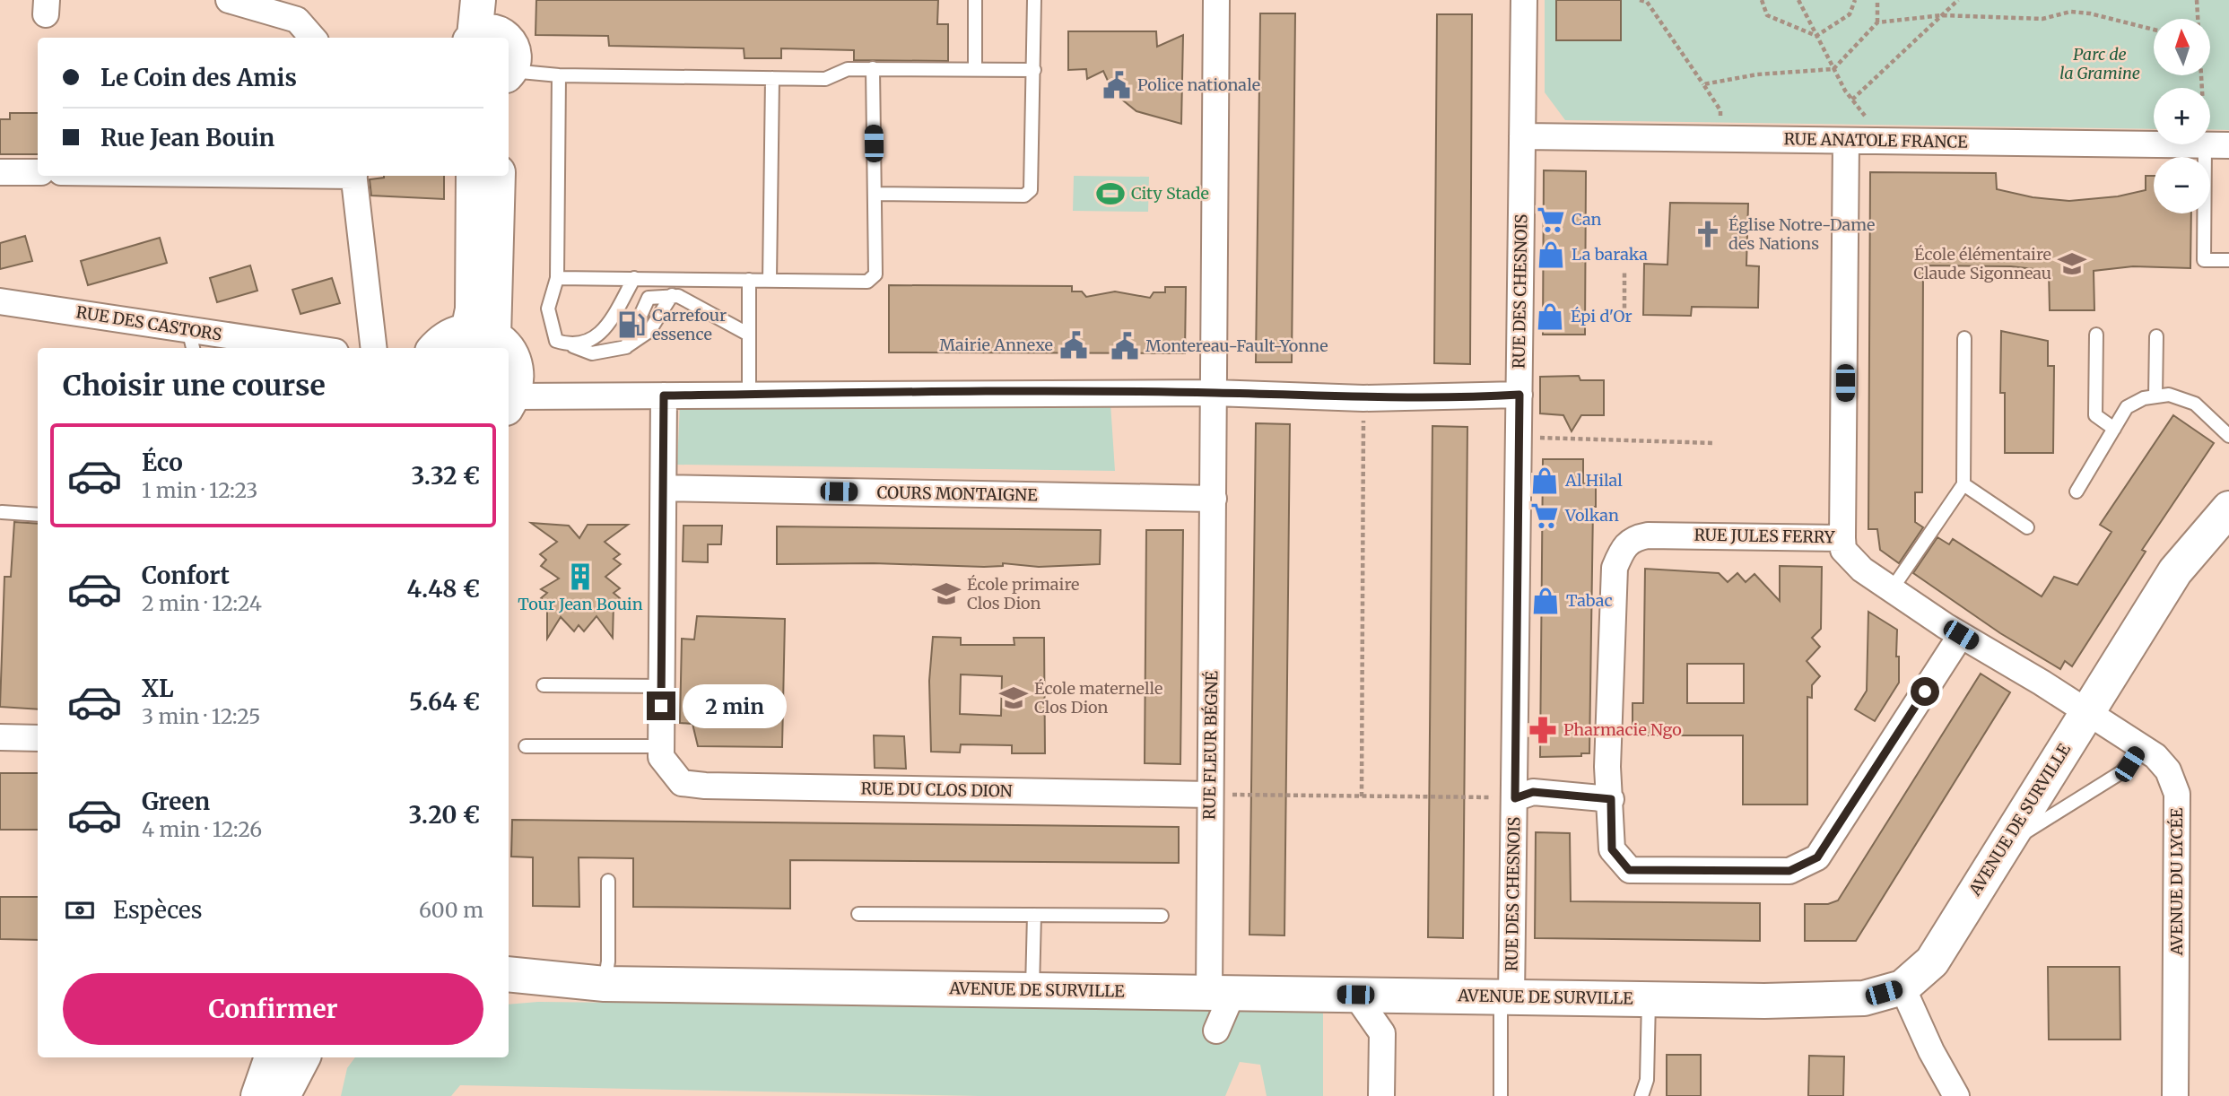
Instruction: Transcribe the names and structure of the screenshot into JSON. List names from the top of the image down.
{
  "streets": {
    "street": [
      "RUE ANATOLE FRANCE",
      "RUE DES CHESNOIS",
      "RUE DES CASTORS",
      "COURS MONTAIGNE",
      "RUE JULES FERRY",
      "RUE FLEUR BÉGNÉ",
      "RUE DU CLOS DION",
      "AVENUE DE SURVILLE",
      "AVENUE DU LYCÉE"
    ]
  },
  "crossings": [
    ["RUE ANATOLE FRANCE", "RUE DES CHESNOIS"],
    ["RUE ANATOLE FRANCE", "RUE JULES FERRY"],
    ["RUE DES CHESNOIS", "AVENUE DE SURVILLE"],
    ["COURS MONTAIGNE", "RUE FLEUR BÉGNÉ"],
    ["RUE JULES FERRY", "AVENUE DU LYCÉE"],
    ["RUE FLEUR BÉGNÉ", "RUE DU CLOS DION"],
    ["RUE FLEUR BÉGNÉ", "AVENUE DE SURVILLE"],
    ["AVENUE DE SURVILLE", "AVENUE DU LYCÉE"]
  ],
  "parks": ["Parc de la Gramine"],
  "places": {
    "public building": ["Police nationale", "Mairie Annexe", "Montereau-Fault-Yonne"],
    "sports": ["City Stade"],
    "supermarket": ["Can", "Volkan"],
    "church": ["Église Notre-Dame des Nations"],
    "shop": [
      "La baraka",
      "Épi d'Or",
      "Al Hilal",
      "Tabac"
    ],
    "school or university": ["École élémentaire Claude Sigonneau", "École primaire Clos Dion", "École maternelle Clos Dion"],
    "fuel station": ["Carrefour essence"],
    "building": ["Tour Jean Bouin"],
    "pharmacy": ["Pharmacie Ngo"]
  },
  "north": "top",
  "page": {
    "map_buttons": ["+", "−"],
    "banner": ["Le Coin des Amis", "Rue Jean Bouin"],
    "heading": "Choisir une course",
    "list": [
      {
        "name": "Éco",
        "note": "1 min · 12:23",
        "value": "3.32 €"
      },
      {
        "name": "Confort",
        "note": "2 min · 12:24",
        "value": "4.48 €"
      },
      {
        "name": "XL",
        "note": "3 min · 12:25",
        "value": "5.64 €"
      },
      {
        "name": "Green",
        "note": "4 min · 12:26",
        "value": "3.20 €"
      }
    ],
    "bubble": "2 min",
    "pay": ["Espèces", "600 m"],
    "buttons": "Confirmer"
  }
}
